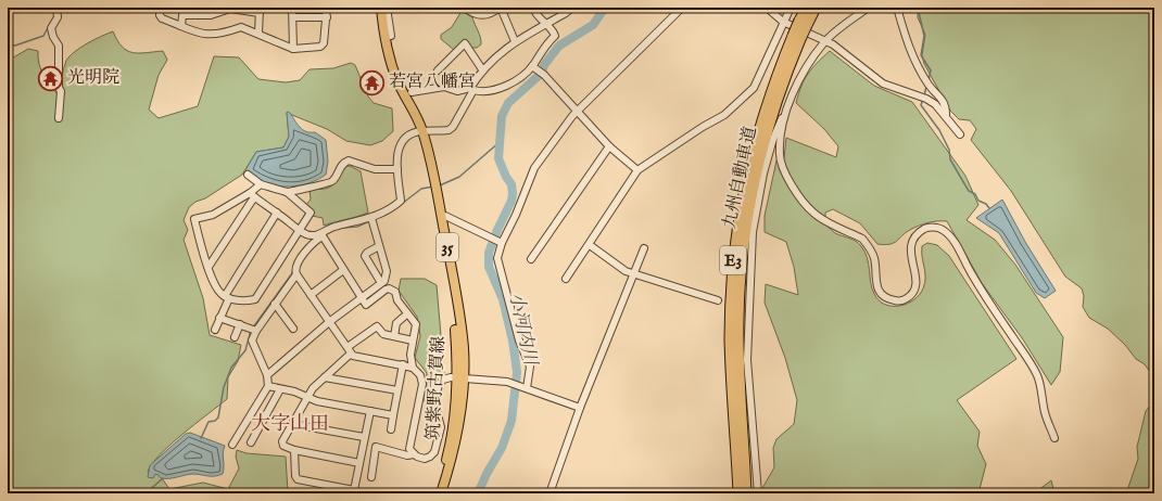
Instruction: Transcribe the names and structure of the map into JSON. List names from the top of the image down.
{
  "streets": {
    "highway": ["九州自動車道", "E3"],
    "main road": ["35", "筑紫野古賀線"]
  },
  "districts": ["大字山田"],
  "water": ["小河内川"],
  "places": {
    "temple": ["光明院", "若宮八幡宮"]
  }
}
